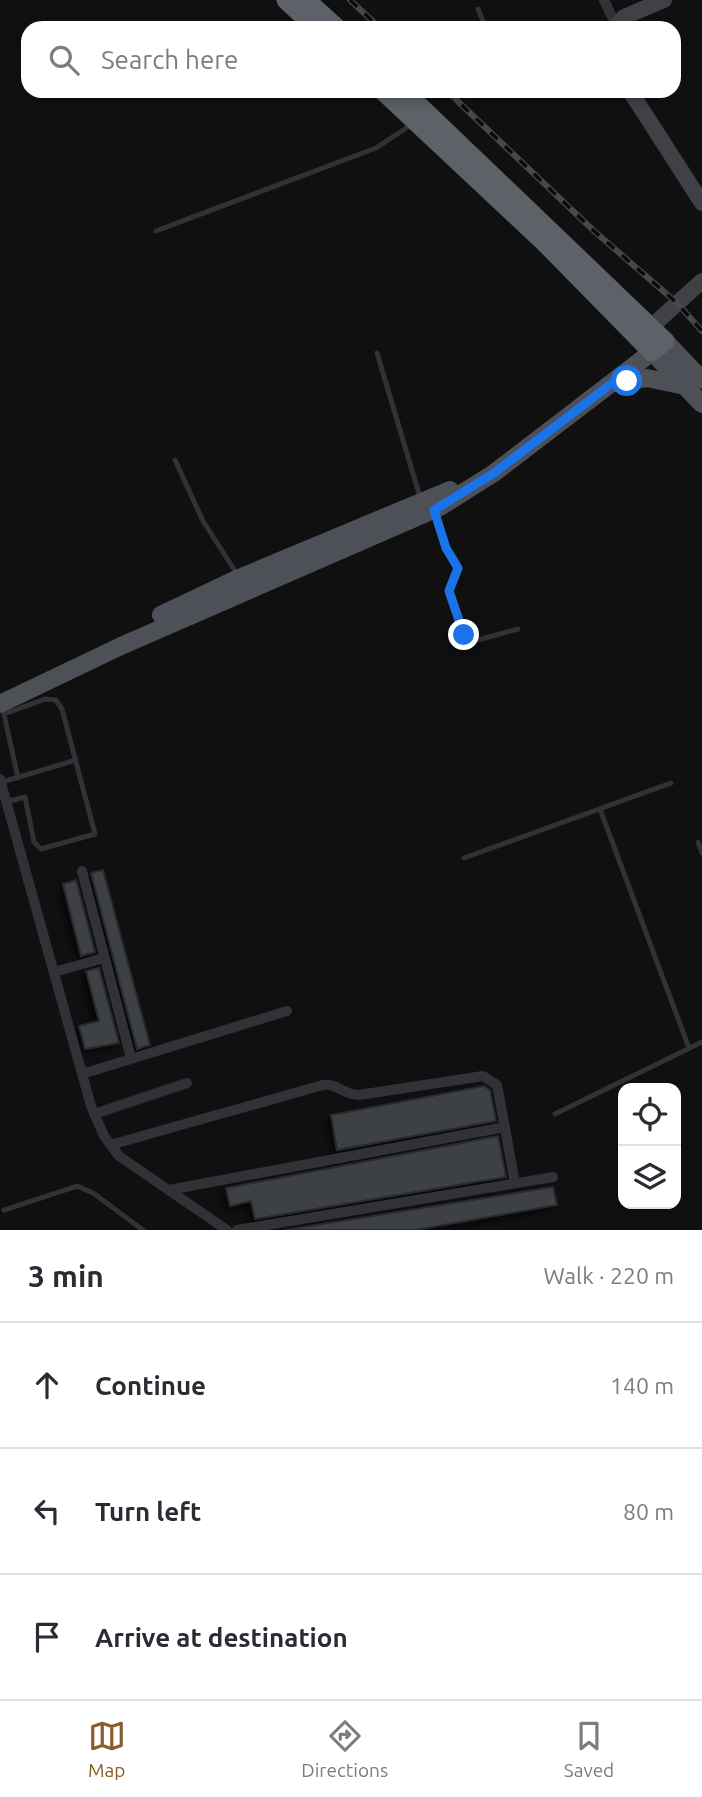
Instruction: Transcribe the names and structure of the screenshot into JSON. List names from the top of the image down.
{
  "page": {
    "search": "Search here",
    "heading": ["3 min", "Walk · 220 m"],
    "list": [
      ["Continue", "140 m"],
      ["Turn left", "80 m"],
      "Arrive at destination"
    ],
    "nav": ["Map", "Directions", "Saved"]
  }
}
